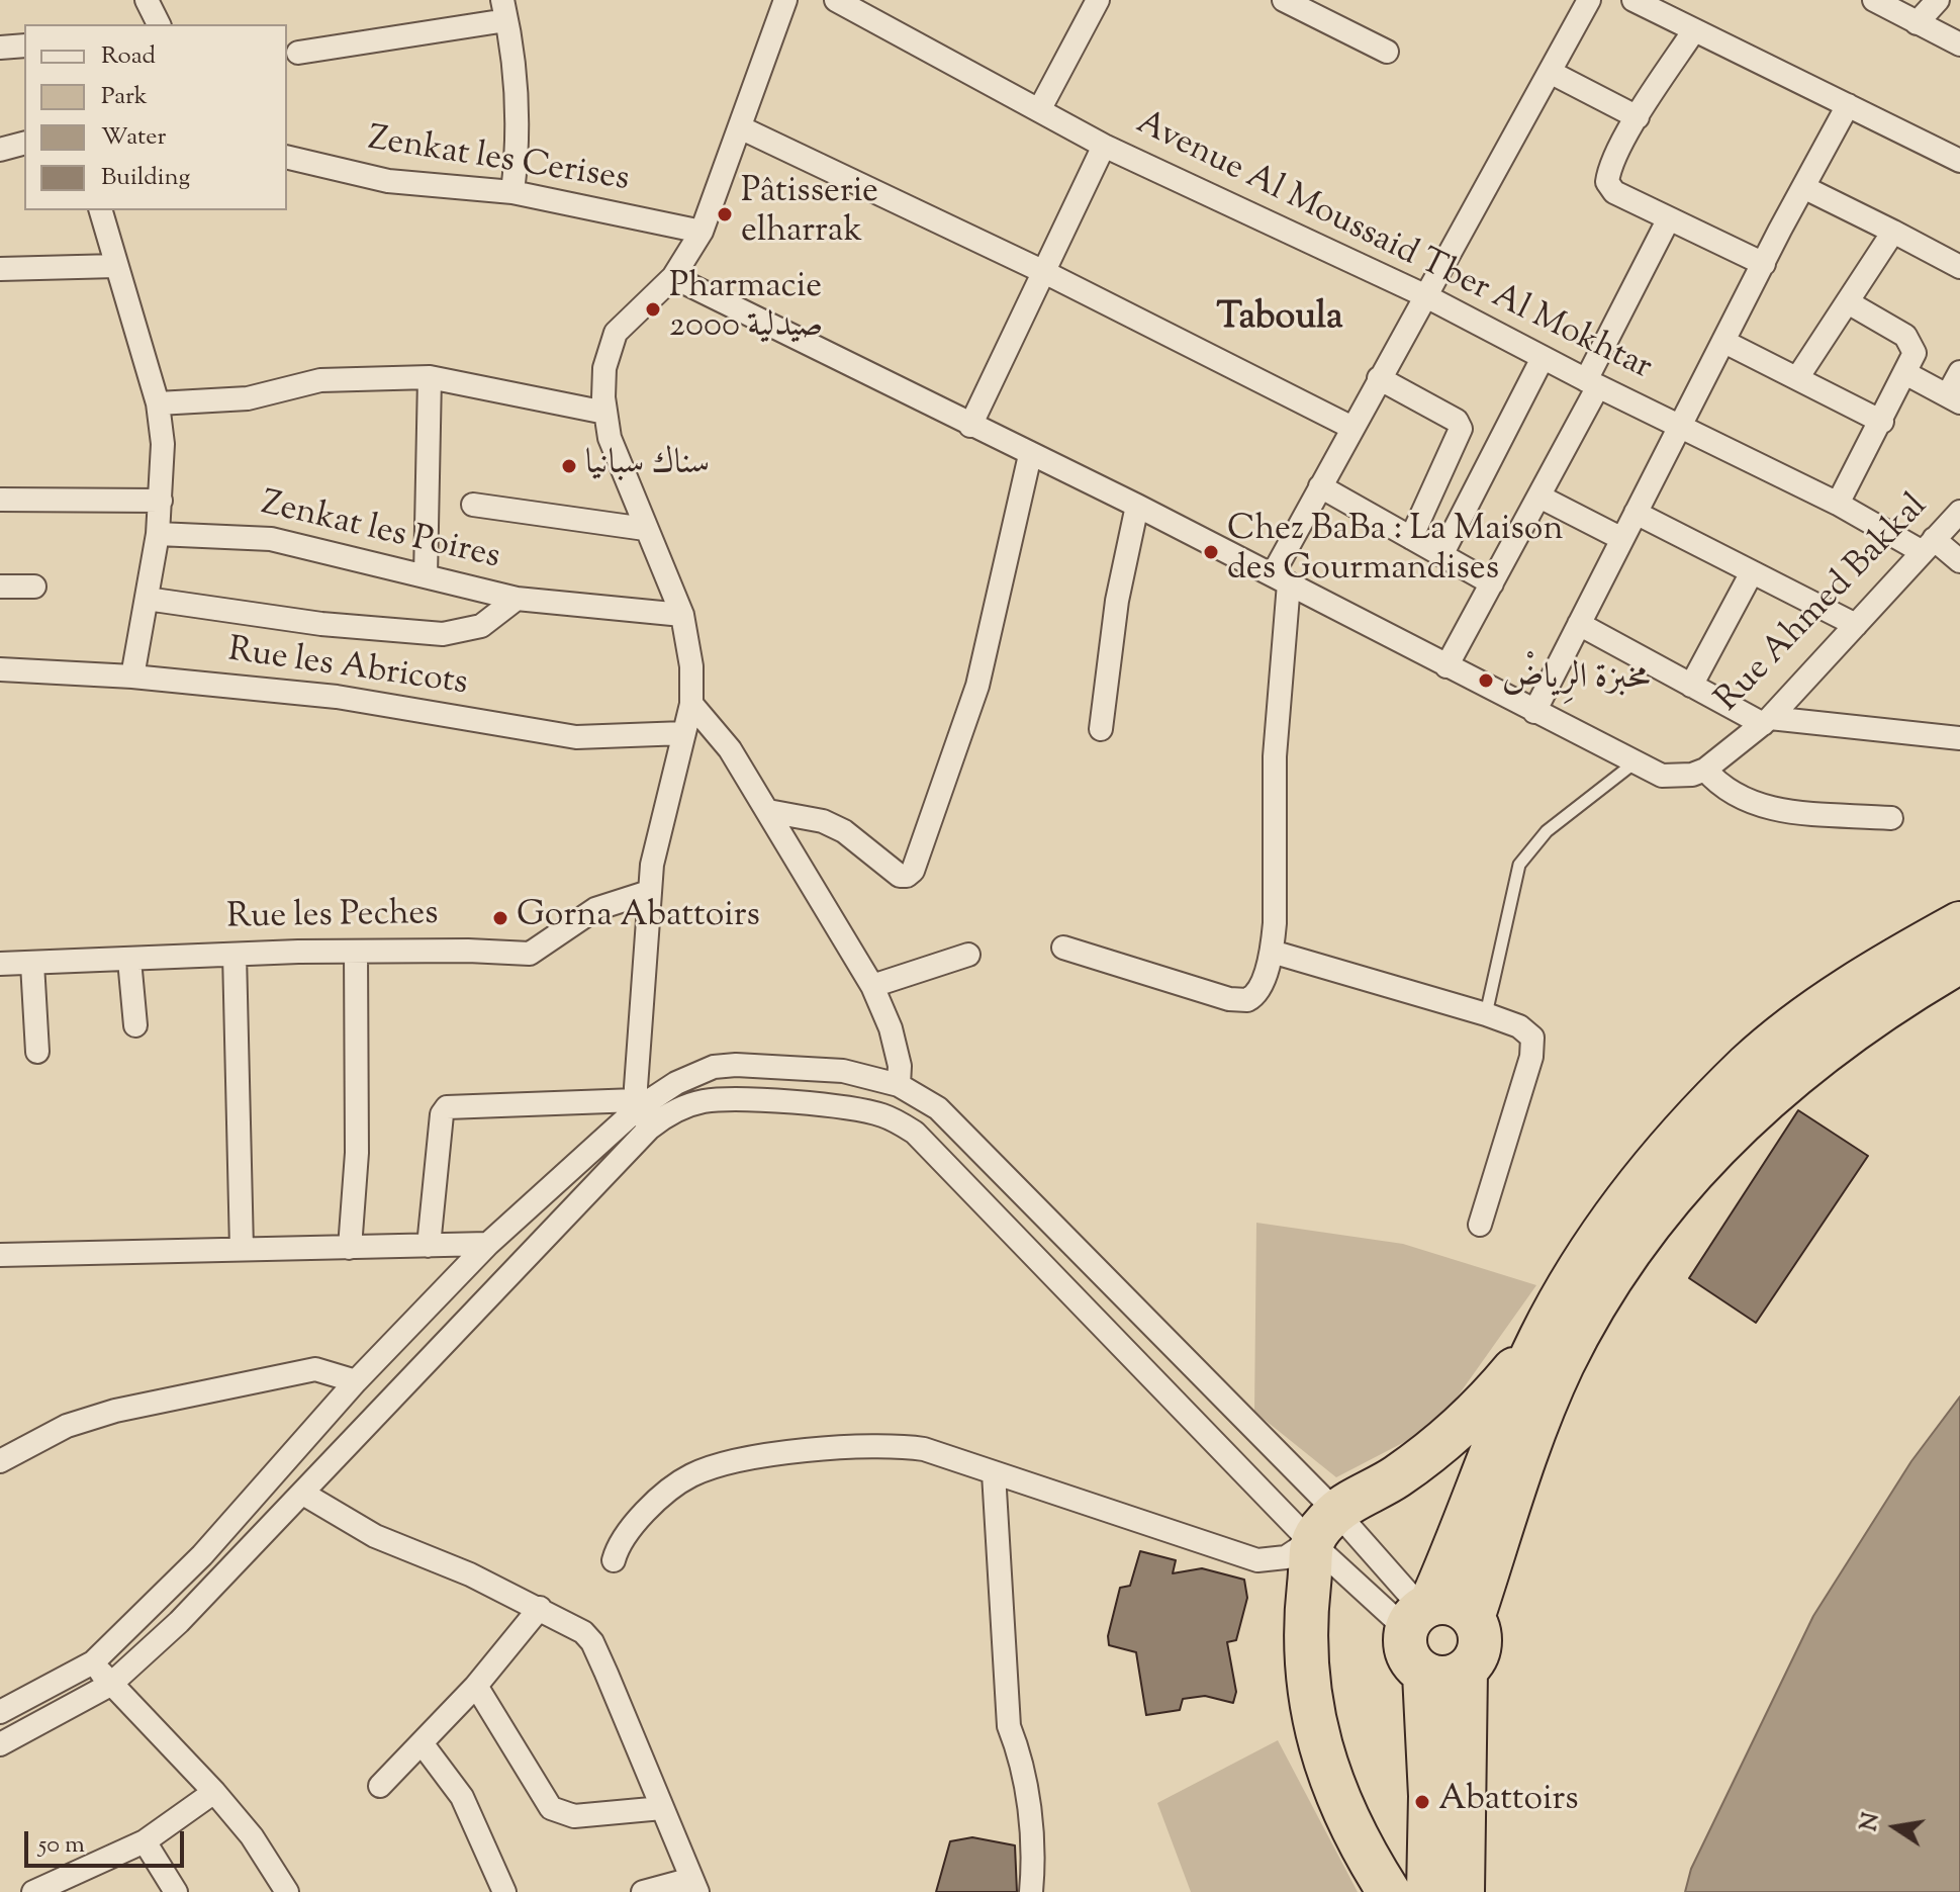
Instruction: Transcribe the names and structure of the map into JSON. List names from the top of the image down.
{
  "streets": {
    "street": [
      "Zenkat les Cerises",
      "Avenue Al Moussaid Tber Al Mokhtar",
      "Zenkat les Poires",
      "Rue Ahmed Bakkal",
      "Rue les Abricots",
      "Rue les Peches"
    ]
  },
  "crossings": [
    ["Avenue Al Moussaid Tber Al Mokhtar", "Rue Ahmed Bakkal"]
  ],
  "districts": ["Taboula"],
  "places": [
    "Pâtisserie elharrak",
    "Pharmacie 2000 صيدلية",
    "سناك سبانيا",
    "Chez BaBa : La Maison des Gourmandises",
    "مخبزة الرِياضْ",
    "Gorna Abattoirs",
    "Abattoirs"
  ],
  "legend": [
    "Road",
    "Park",
    "Water",
    "Building"
  ],
  "scale_bar": "50 m",
  "north": "left"
}
